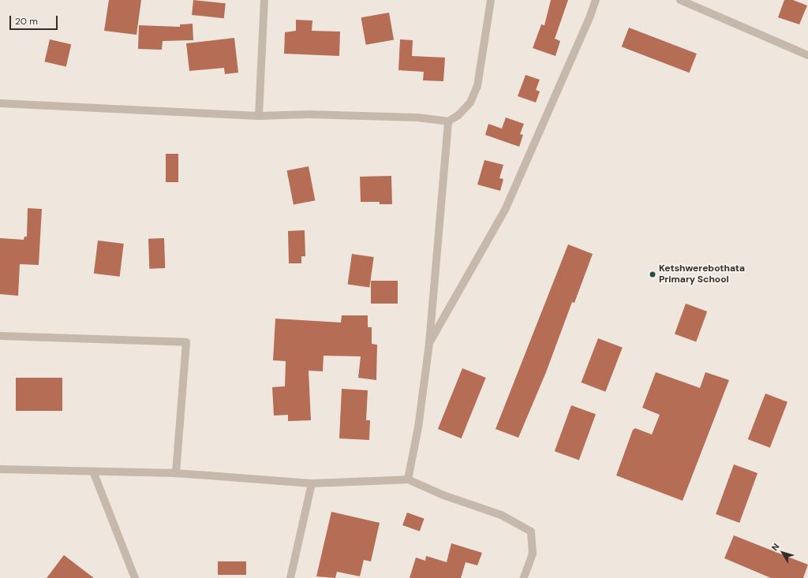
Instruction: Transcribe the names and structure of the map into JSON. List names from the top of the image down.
{
  "places": ["Ketshwerebothata Primary School"],
  "scale_bar": "20 m",
  "north": "top left"
}
